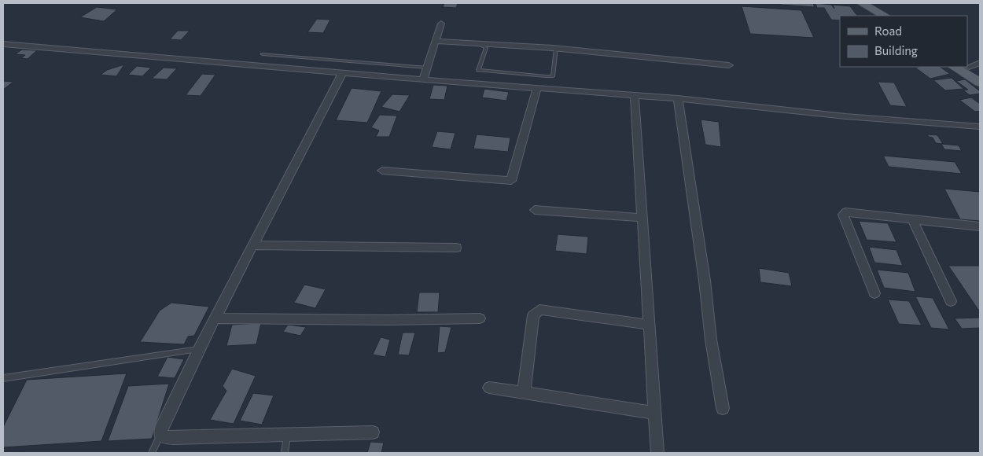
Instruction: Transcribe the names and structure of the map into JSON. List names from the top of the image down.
{
  "legend": ["Road", "Building"]
}
